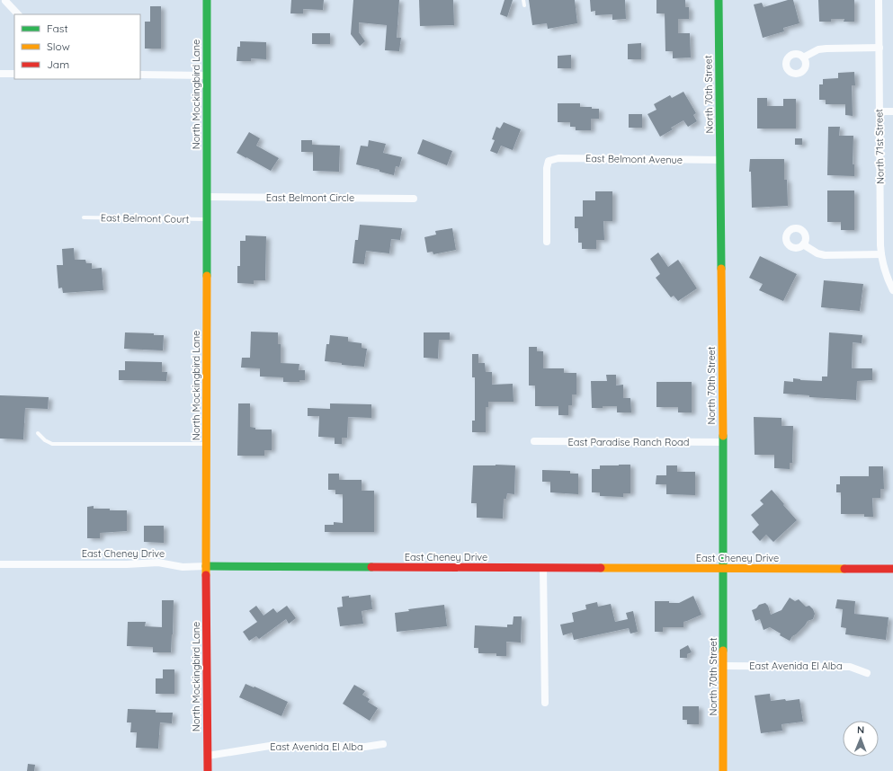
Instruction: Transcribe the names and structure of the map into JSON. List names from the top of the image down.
{
  "streets": {
    "street": [
      "North Mockingbird Lane",
      "North 70th Street",
      "North 71st Street",
      "East Belmont Avenue",
      "East Belmont Circle",
      "East Paradise Ranch Road",
      "East Cheney Drive",
      "East Avenida El Alba"
    ],
    "lane": ["East Belmont Court"]
  },
  "crossings": [
    ["North Mockingbird Lane", "East Belmont Circle"],
    ["North Mockingbird Lane", "East Belmont Court"],
    ["North Mockingbird Lane", "East Cheney Drive"],
    ["North Mockingbird Lane", "East Avenida El Alba"],
    ["North 70th Street", "East Belmont Avenue"],
    ["North 70th Street", "East Paradise Ranch Road"],
    ["North 70th Street", "East Cheney Drive"],
    ["North 70th Street", "East Avenida El Alba"]
  ],
  "legend": ["Fast", "Slow", "Jam"],
  "north": "top"
}
